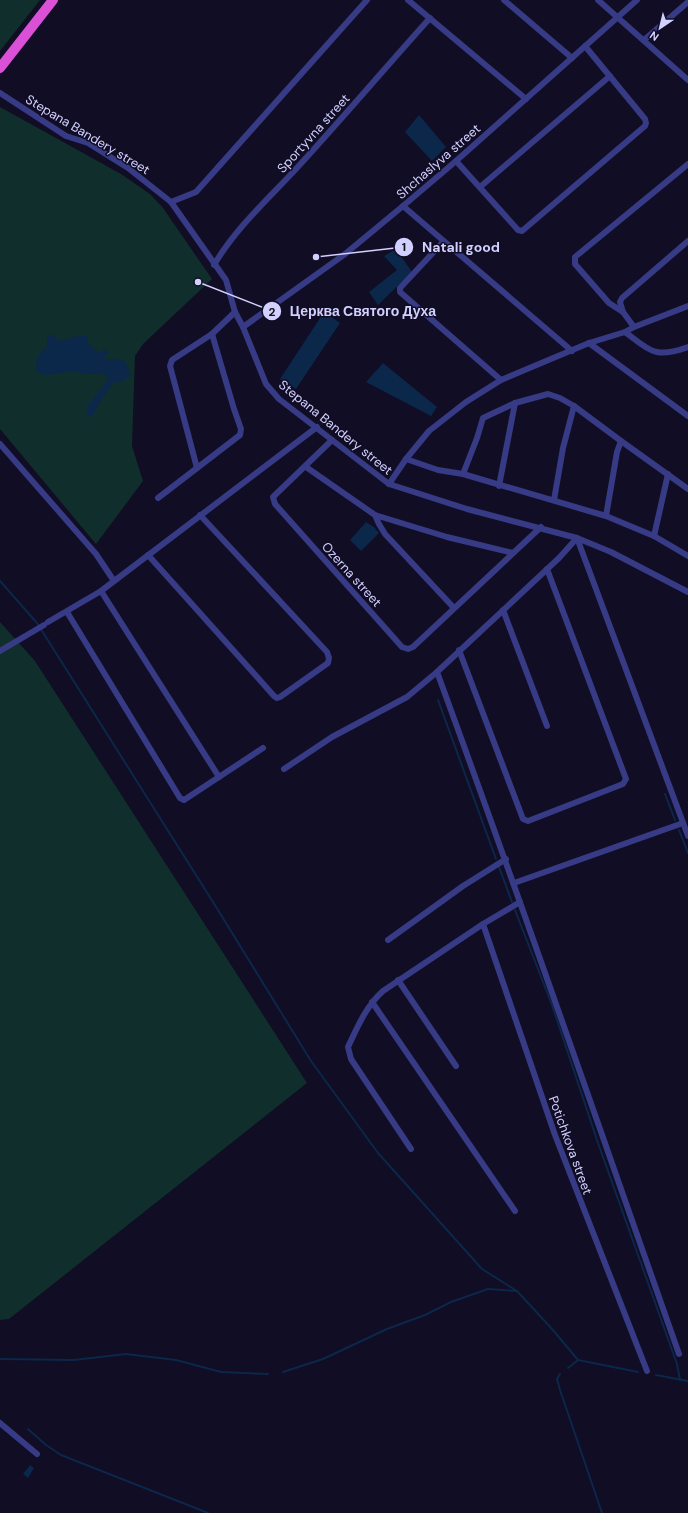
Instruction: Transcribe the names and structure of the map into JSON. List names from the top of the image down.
{
  "streets": {
    "street": [
      "Sportyvna street",
      "Stepana Bandery street",
      "Shchaslyva street",
      "Ozerna street",
      "Potichkova street"
    ]
  },
  "crossings": [
    ["Sportyvna street", "Stepana Bandery street"],
    ["Stepana Bandery street", "Shchaslyva street"],
    ["Stepana Bandery street", "Ozerna street"]
  ],
  "places": ["Natali good", "Церква Святого Духа"],
  "north": "bottom left"
}
